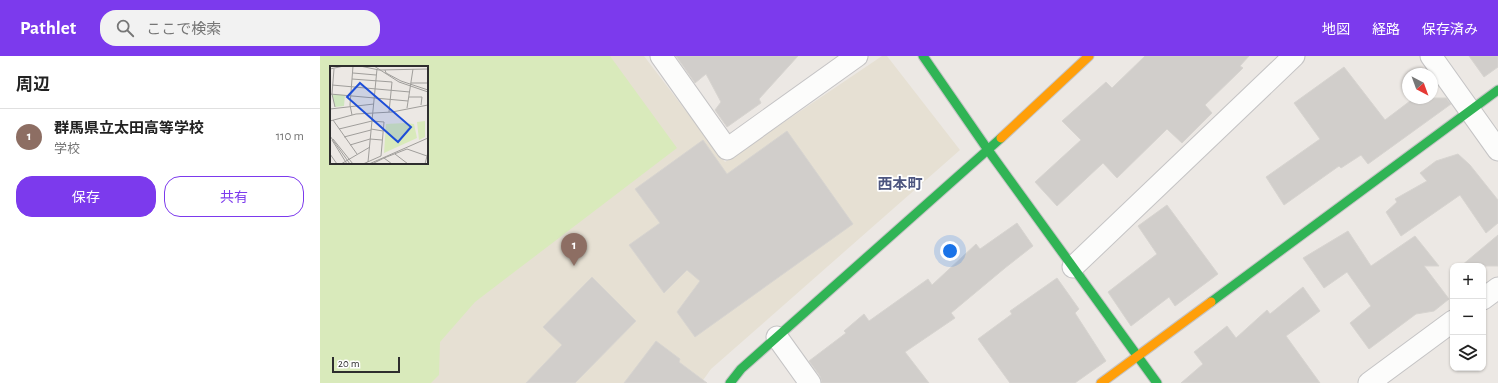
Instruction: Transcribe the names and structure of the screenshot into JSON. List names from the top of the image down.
{
  "districts": ["西本町"],
  "scale_bar": "20 m",
  "north": "bottom right",
  "page": {
    "header": "Pathlet",
    "search": "ここで検索",
    "nav": ["地図", "経路", "保存済み"],
    "heading": "周辺",
    "list": [
      {
        "mark": "1",
        "name": "群馬県立太田高等学校",
        "note": "学校",
        "value": "110 m"
      }
    ],
    "buttons": ["保存", "共有"],
    "pins": "1",
    "map_buttons": ["+", "−"],
    "scale": "20 m"
  }
}
